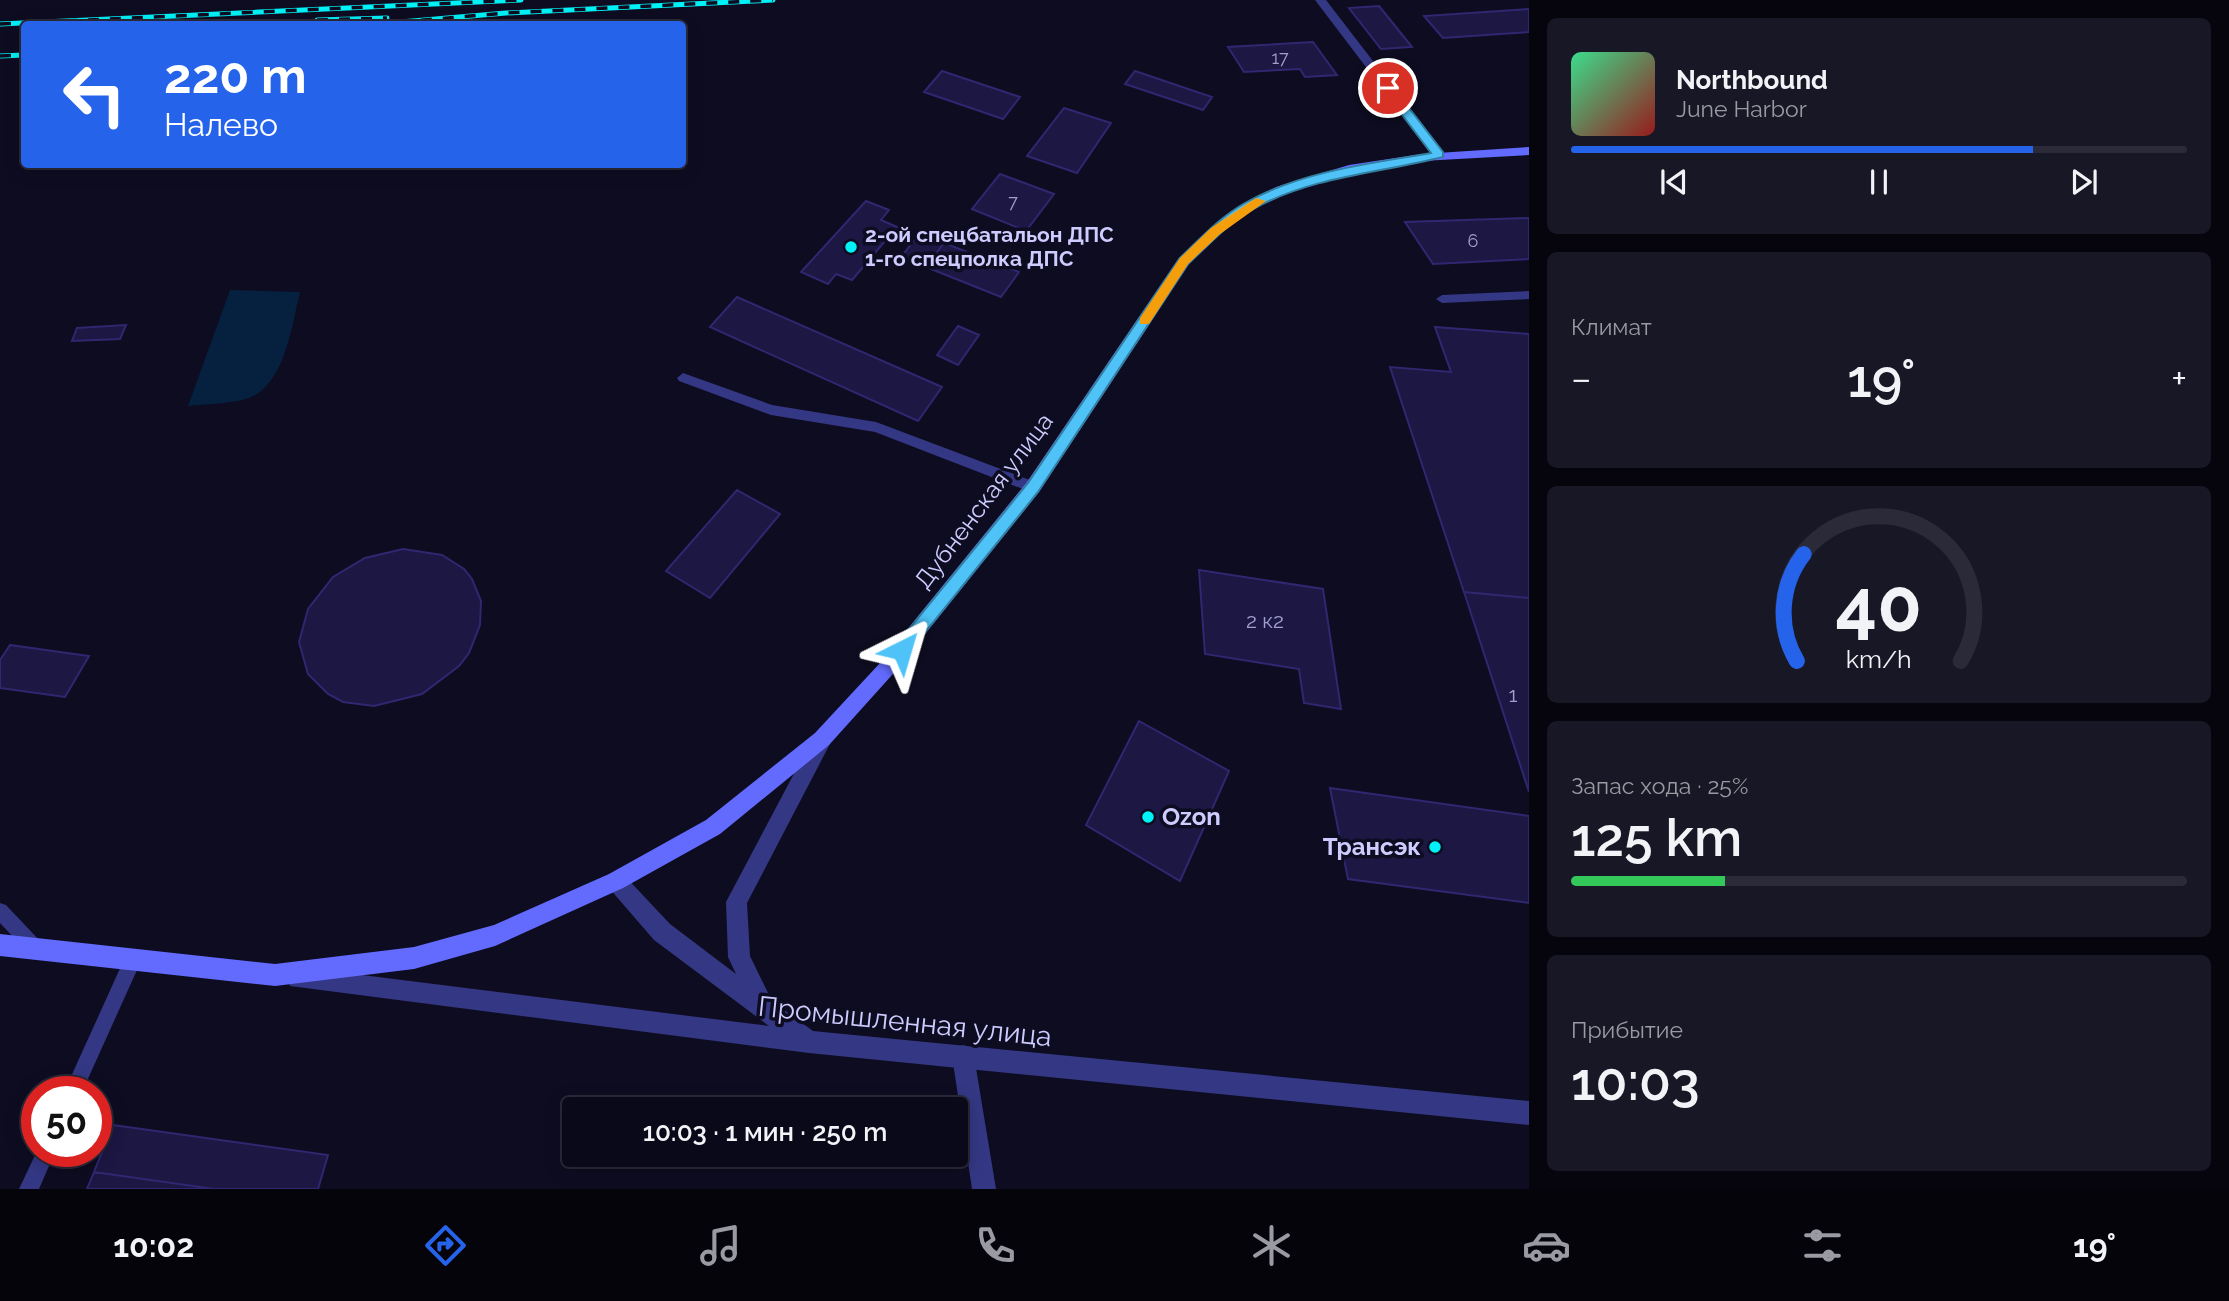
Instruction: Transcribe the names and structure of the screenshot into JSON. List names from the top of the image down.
{
  "streets": {
    "main road": ["Дубненская улица"],
    "street": ["Промышленная улица"]
  },
  "crossings": [
    ["Дубненская улица", "Промышленная улица"]
  ],
  "places": ["2-ой спецбатальон ДПС 1-го спецполка ДПС", "Ozon", "Трансэк"],
  "house_numbers": [
    "17",
    "7",
    "6",
    "2 к2",
    "1"
  ],
  "page": {
    "turn": ["220 m", "Налево"],
    "song": ["Northbound", "June Harbor"],
    "tile": [
      "Климат",
      ["Запас хода · 25%", "125 km"],
      ["Прибытие", "10:03"]
    ],
    "heat": ["−", "19°", "+"],
    "limit": "50",
    "trip": "10:03 · 1 мин · 250 m",
    "tabs": ["10:02", "19°"],
    "gauge": ["40", "km/h"]
  }
}
